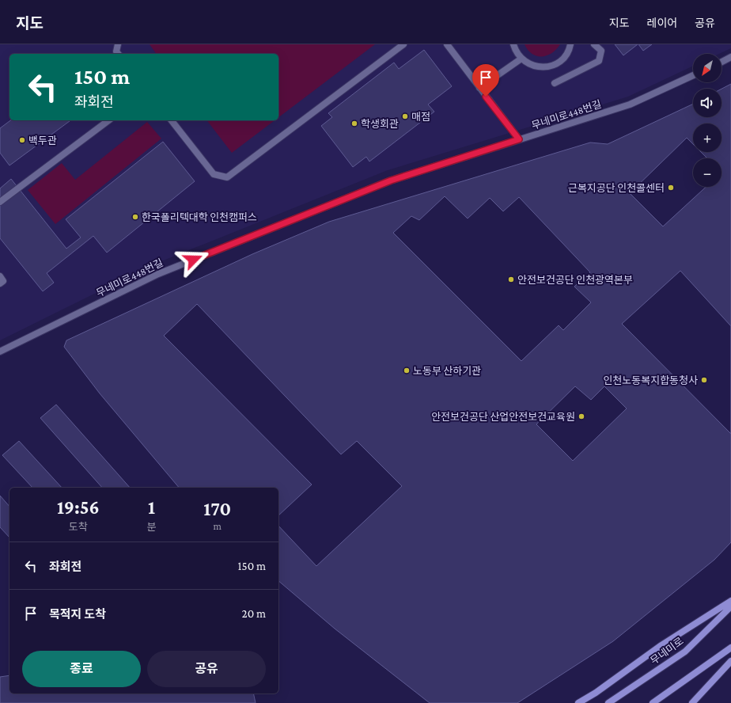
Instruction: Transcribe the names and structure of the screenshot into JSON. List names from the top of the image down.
{
  "streets": {
    "main road": ["무네미로"],
    "street": ["무네미로448번길"]
  },
  "places": [
    "매점",
    "학생회관",
    "백두관",
    "근복지공단 인천콜센터",
    "한국폴리텍대학 인천캠퍼스",
    "안전보건공단 인천광역본부",
    "노동부 산하기관",
    "인천노동복지합동청사",
    "안전보건공단 산업안전보건교육원"
  ],
  "north": "bottom left",
  "page": {
    "header": "지도",
    "nav": ["지도", "레이어", "공유"],
    "map_buttons": ["+", "−"],
    "turn": ["150 m", "좌회전"],
    "eta": [
      "19:56",
      "도착",
      "1",
      "분",
      "170",
      "m"
    ],
    "list": [
      {
        "name": "좌회전",
        "value": "150 m"
      },
      {
        "name": "목적지 도착",
        "value": "20 m"
      }
    ],
    "buttons": ["종료", "공유"]
  }
}
